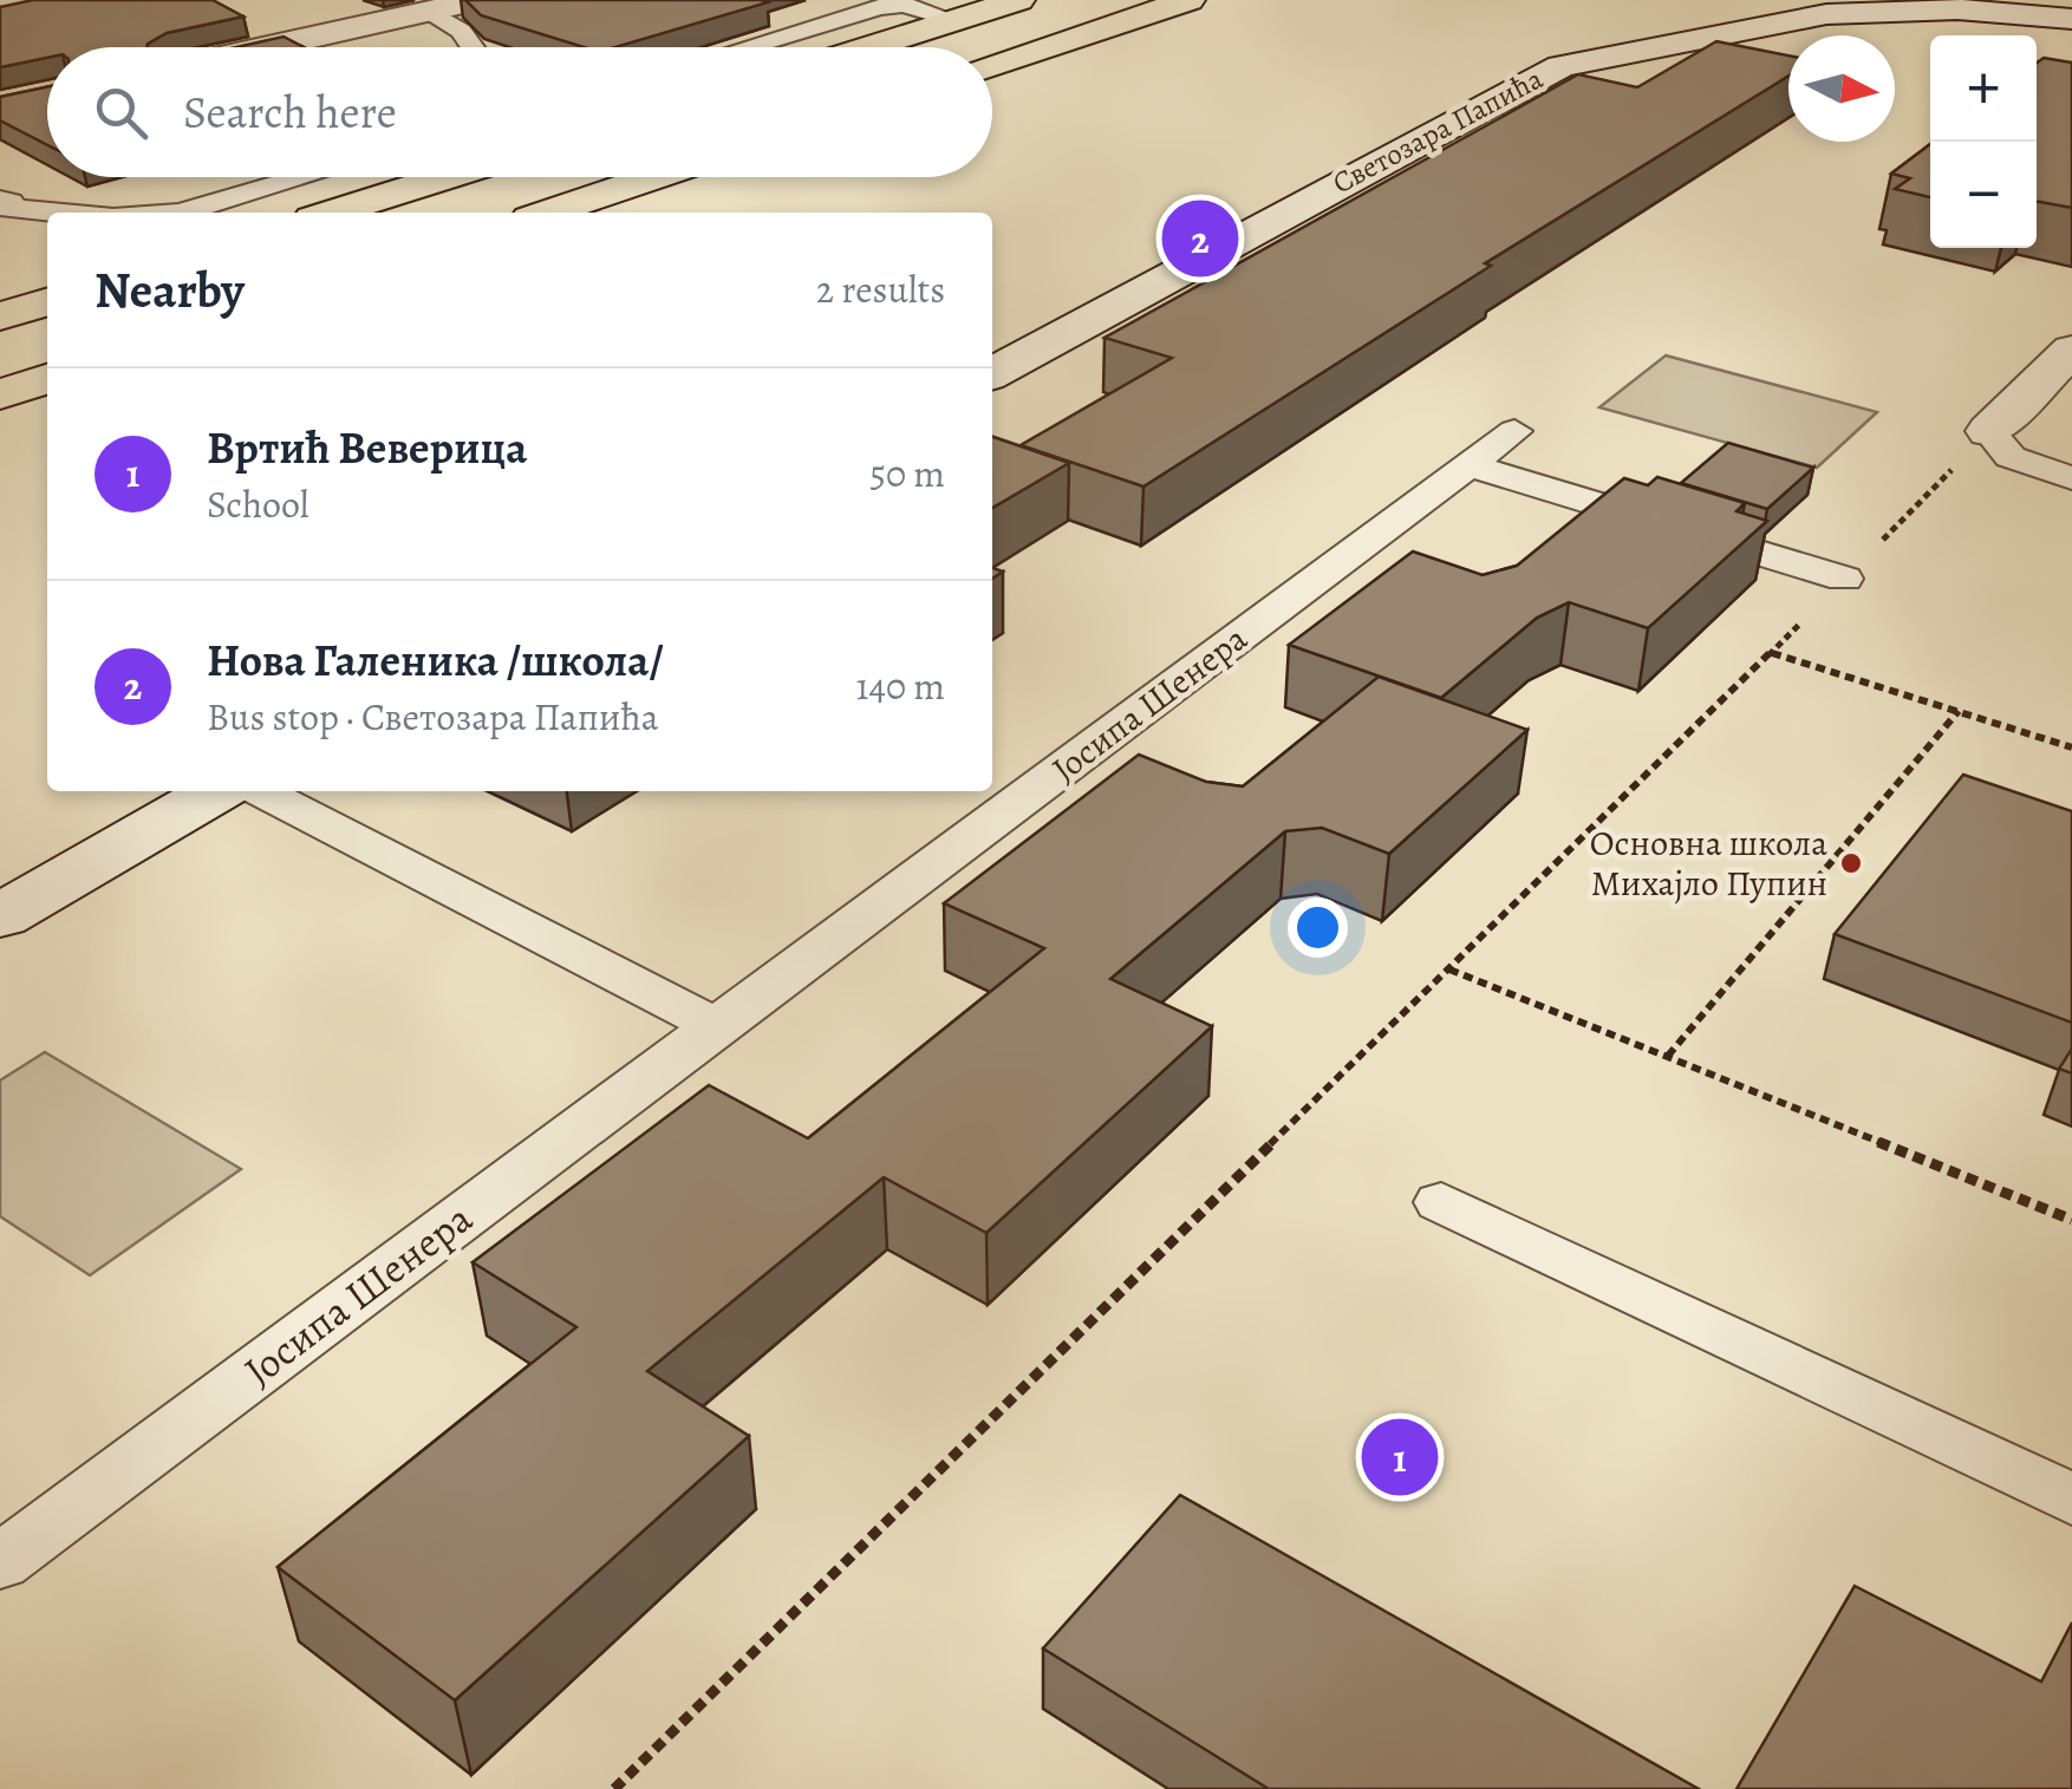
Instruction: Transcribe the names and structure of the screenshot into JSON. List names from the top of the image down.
{
  "streets": {
    "street": ["Светозара Папића"],
    "lane": ["Јосипа Шенера"]
  },
  "places": ["Основна школа Михајло Пупин"],
  "north": "right",
  "page": {
    "map_buttons": ["+", "−"],
    "search": "Search here",
    "pins": ["2", "1"],
    "heading": ["Nearby", "2 results"],
    "list": [
      {
        "mark": "1",
        "name": "Вртић Веверица",
        "note": "School",
        "value": "50 m"
      },
      {
        "mark": "2",
        "name": "Нова Галеника /школа/",
        "note": "Bus stop · Светозара Папића",
        "value": "140 m"
      }
    ]
  }
}
